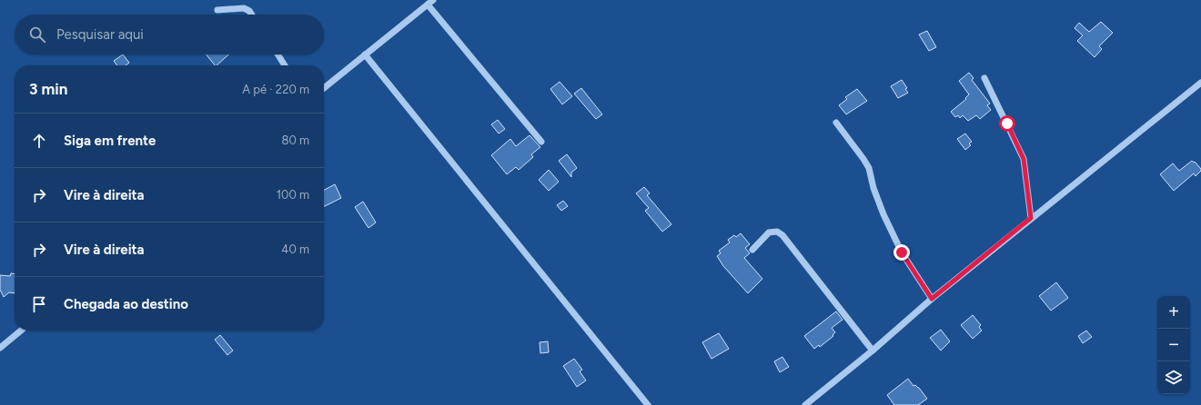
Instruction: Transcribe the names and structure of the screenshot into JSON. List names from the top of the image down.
{
  "page": {
    "search": "Pesquisar aqui",
    "heading": ["3 min", "A pé · 220 m"],
    "list": [
      ["Siga em frente", "80 m"],
      ["Vire à direita", "100 m"],
      ["Vire à direita", "40 m"],
      "Chegada ao destino"
    ],
    "map_buttons": ["+", "−"]
  }
}
